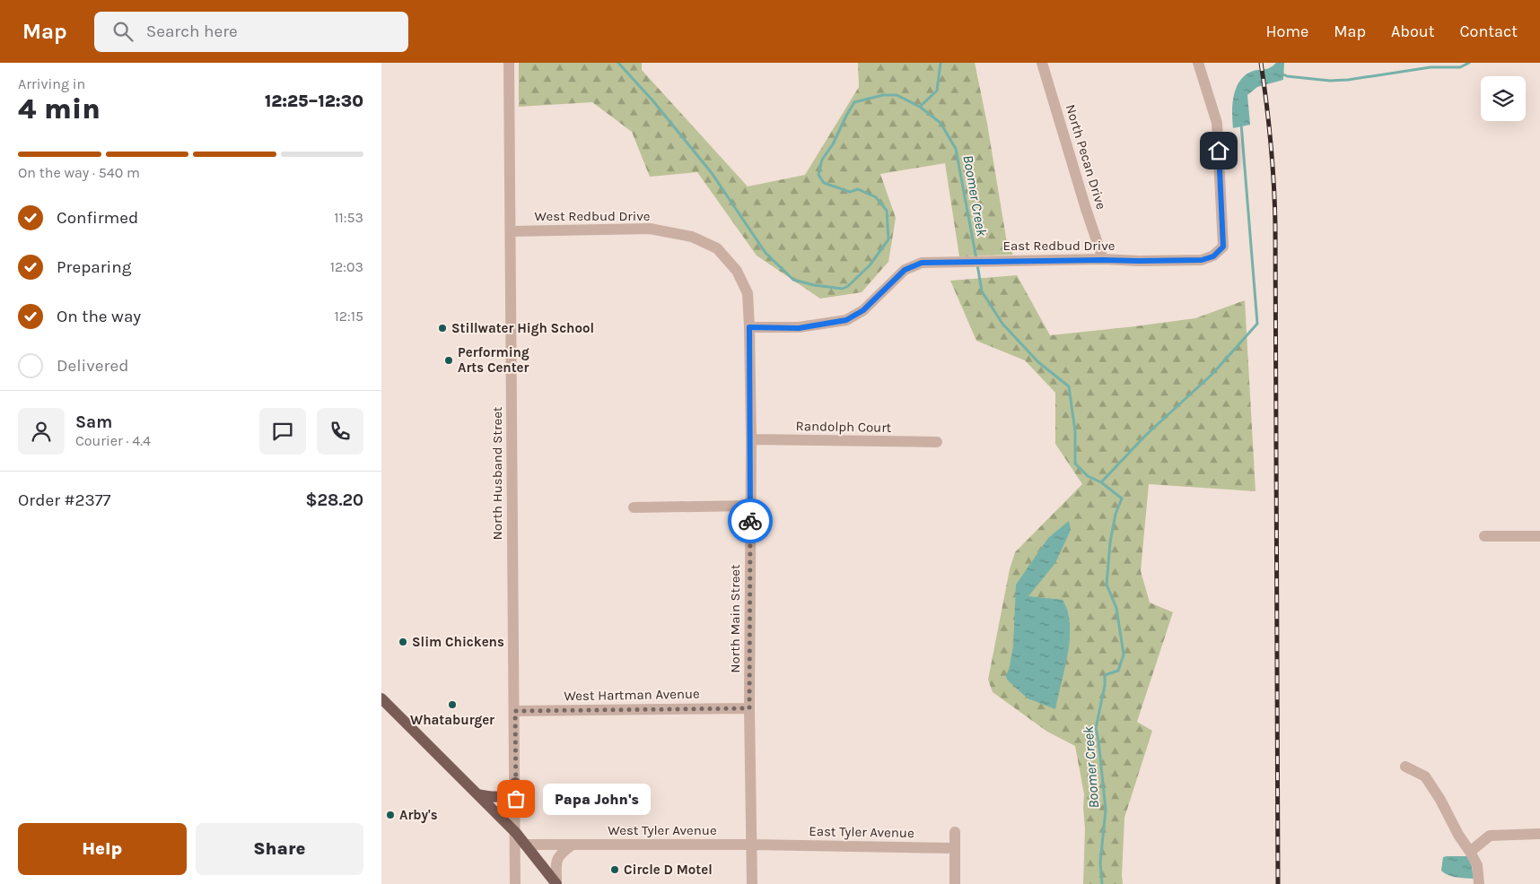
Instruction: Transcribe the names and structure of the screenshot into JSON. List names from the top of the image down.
{
  "streets": {
    "street": [
      "North Pecan Drive",
      "West Redbud Drive",
      "East Redbud Drive",
      "Randolph Court",
      "North Husband Street",
      "North Main Street",
      "West Hartman Avenue",
      "West Tyler Avenue",
      "East Tyler Avenue"
    ]
  },
  "crossings": [
    ["North Pecan Drive", "East Redbud Drive"],
    ["West Redbud Drive", "East Redbud Drive"],
    ["West Redbud Drive", "North Husband Street"],
    ["West Redbud Drive", "North Main Street"],
    ["East Redbud Drive", "North Main Street"],
    ["Randolph Court", "North Main Street"],
    ["North Husband Street", "West Hartman Avenue"],
    ["North Main Street", "West Hartman Avenue"],
    ["North Main Street", "West Tyler Avenue"],
    ["North Main Street", "East Tyler Avenue"],
    ["West Tyler Avenue", "East Tyler Avenue"]
  ],
  "water": ["Boomer Creek"],
  "places": [
    "Stillwater High School",
    "Performing Arts Center",
    "Slim Chickens",
    "Whataburger",
    "Papa John's",
    "Arby's",
    "Circle D Motel"
  ],
  "page": {
    "header": "Map",
    "search": "Search here",
    "nav": [
      "Home",
      "Map",
      "About",
      "Contact"
    ],
    "heading": ["4 min", "Arriving in", "12:25–12:30"],
    "panel": [
      "Sam",
      "Courier · 4.4",
      "Order #2377",
      "$28.20"
    ],
    "bar": "On the way · 540 m",
    "list": [
      ["Confirmed", "11:53"],
      ["Preparing", "12:03"],
      ["On the way", "12:15"],
      "Delivered"
    ],
    "bubble": "Papa John's",
    "buttons": ["Help", "Share"]
  }
}
